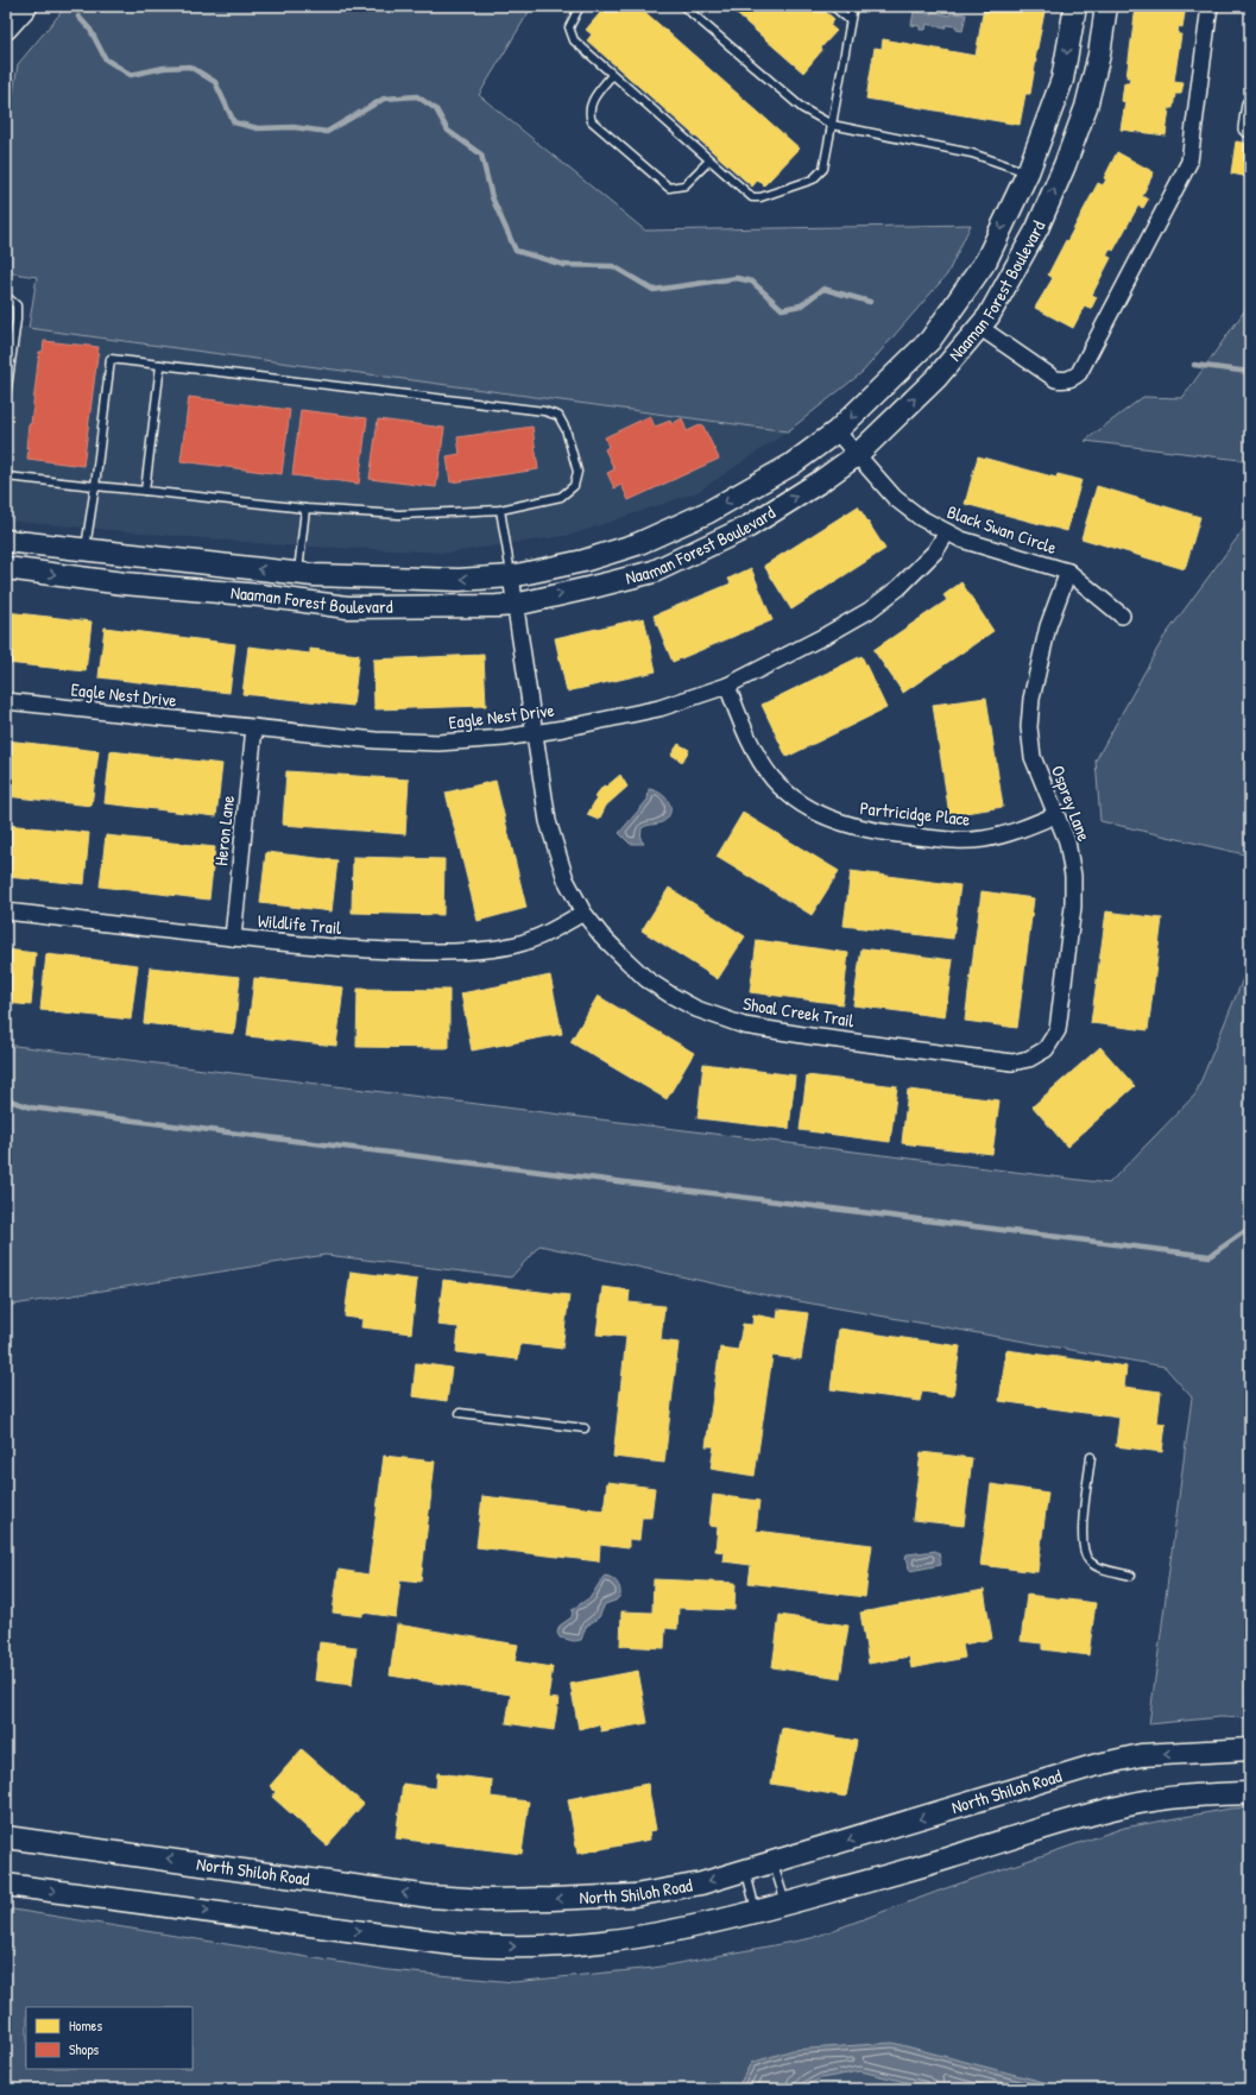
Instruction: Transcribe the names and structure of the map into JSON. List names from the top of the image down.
{
  "streets": {
    "street": [
      "Naaman Forest Boulevard",
      "Black Swan Circle",
      "Eagle Nest Drive",
      "Osprey Lane",
      "Partricidge Place",
      "Heron Lane",
      "Wildlife Trail",
      "Shoal Creek Trail",
      "North Shiloh Road"
    ]
  },
  "crossings": [
    ["Naaman Forest Boulevard", "Black Swan Circle"],
    ["Naaman Forest Boulevard", "Shoal Creek Trail"],
    ["Black Swan Circle", "Eagle Nest Drive"],
    ["Black Swan Circle", "Osprey Lane"],
    ["Eagle Nest Drive", "Partricidge Place"],
    ["Eagle Nest Drive", "Heron Lane"],
    ["Eagle Nest Drive", "Shoal Creek Trail"],
    ["Osprey Lane", "Partricidge Place"],
    ["Osprey Lane", "Shoal Creek Trail"],
    ["Heron Lane", "Wildlife Trail"],
    ["Wildlife Trail", "Shoal Creek Trail"]
  ],
  "legend": ["Homes", "Shops"]
}
